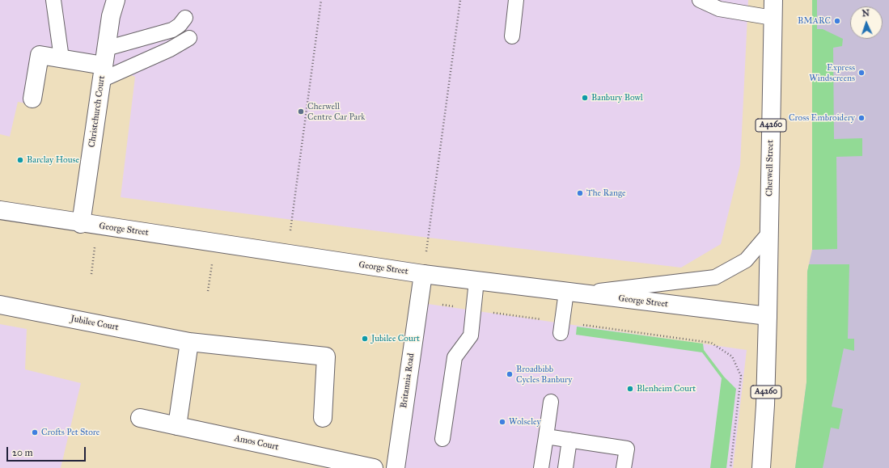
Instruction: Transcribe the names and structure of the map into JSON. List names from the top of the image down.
{
  "streets": {
    "street": [
      "Christchurch Court",
      "A4260",
      "Cherwell Street",
      "George Street",
      "Jubilee Court",
      "Britannia Road",
      "Amos Court"
    ]
  },
  "crossings": [
    ["Christchurch Court", "George Street"],
    ["A4260", "Cherwell Street"],
    ["A4260", "George Street"],
    ["Cherwell Street", "George Street"],
    ["George Street", "Britannia Road"]
  ],
  "places": [
    "BMARC",
    "Express Windscreens",
    "Banbury Bowl",
    "Cherwell Centre Car Park",
    "Cross Embroidery",
    "Barclay House",
    "The Range",
    "Jubilee Court",
    "Broadbibb Cycles Banbury",
    "Blenheim Court",
    "Wolseley",
    "Crofts Pet Store"
  ],
  "scale_bar": "20 m",
  "north": "top"
}
